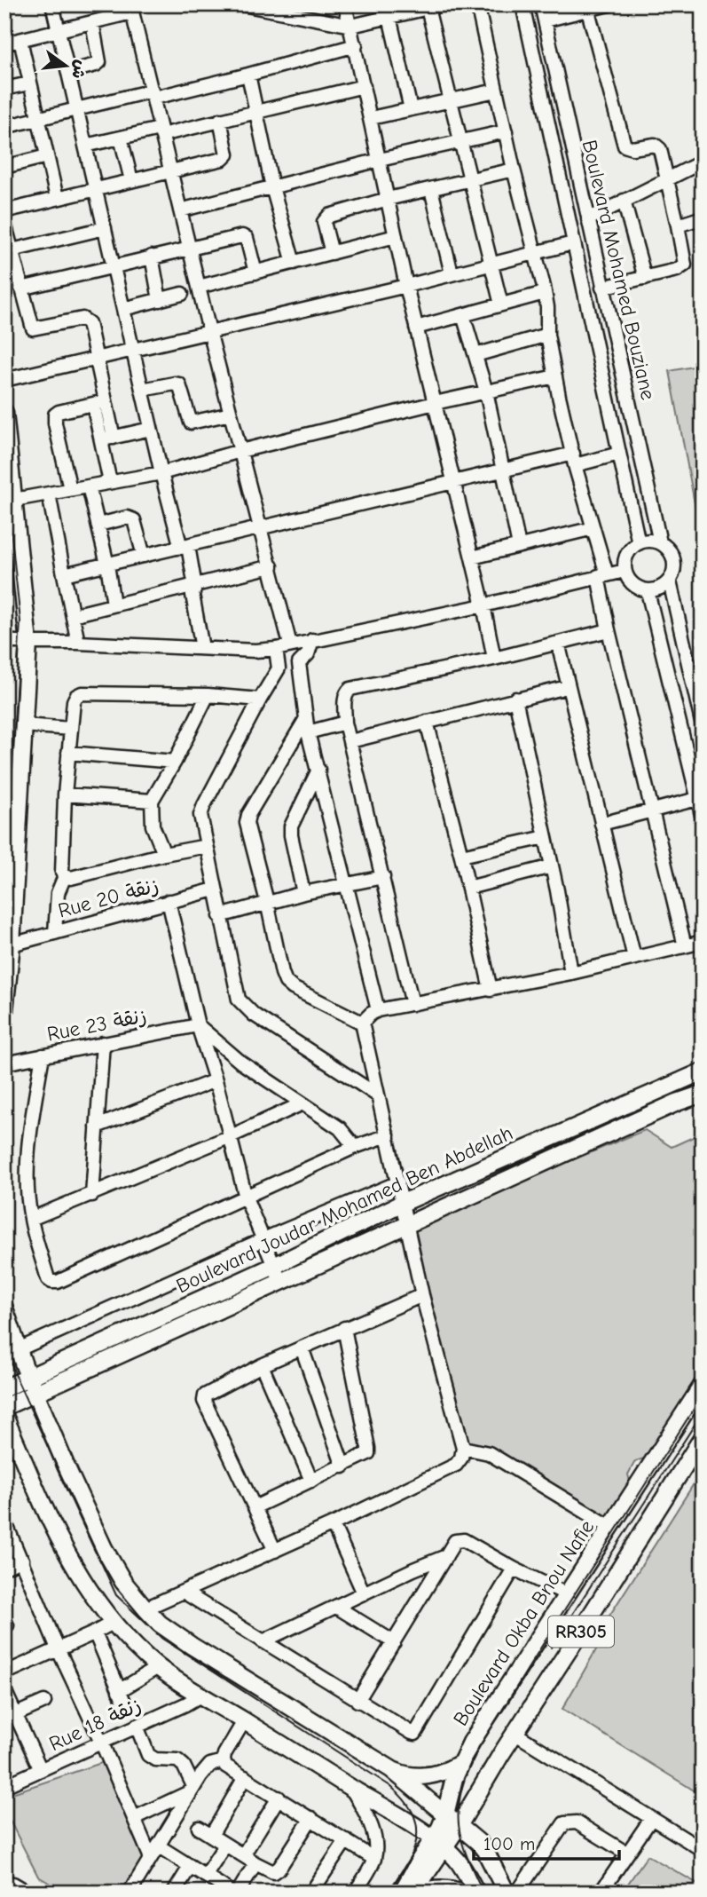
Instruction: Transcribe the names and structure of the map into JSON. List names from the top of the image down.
{
  "streets": {
    "main road": ["Boulevard Joudar Mohamed Ben Abdellah", "Boulevard Okba Bnou Nafie", "RR305"],
    "street": [
      "Boulevard Mohamed Bouziane",
      "Rue 20 زنقة",
      "Rue 23 زنقة",
      "Rue 18 زنقة"
    ]
  },
  "scale_bar": "100 m",
  "north": "right"
}
